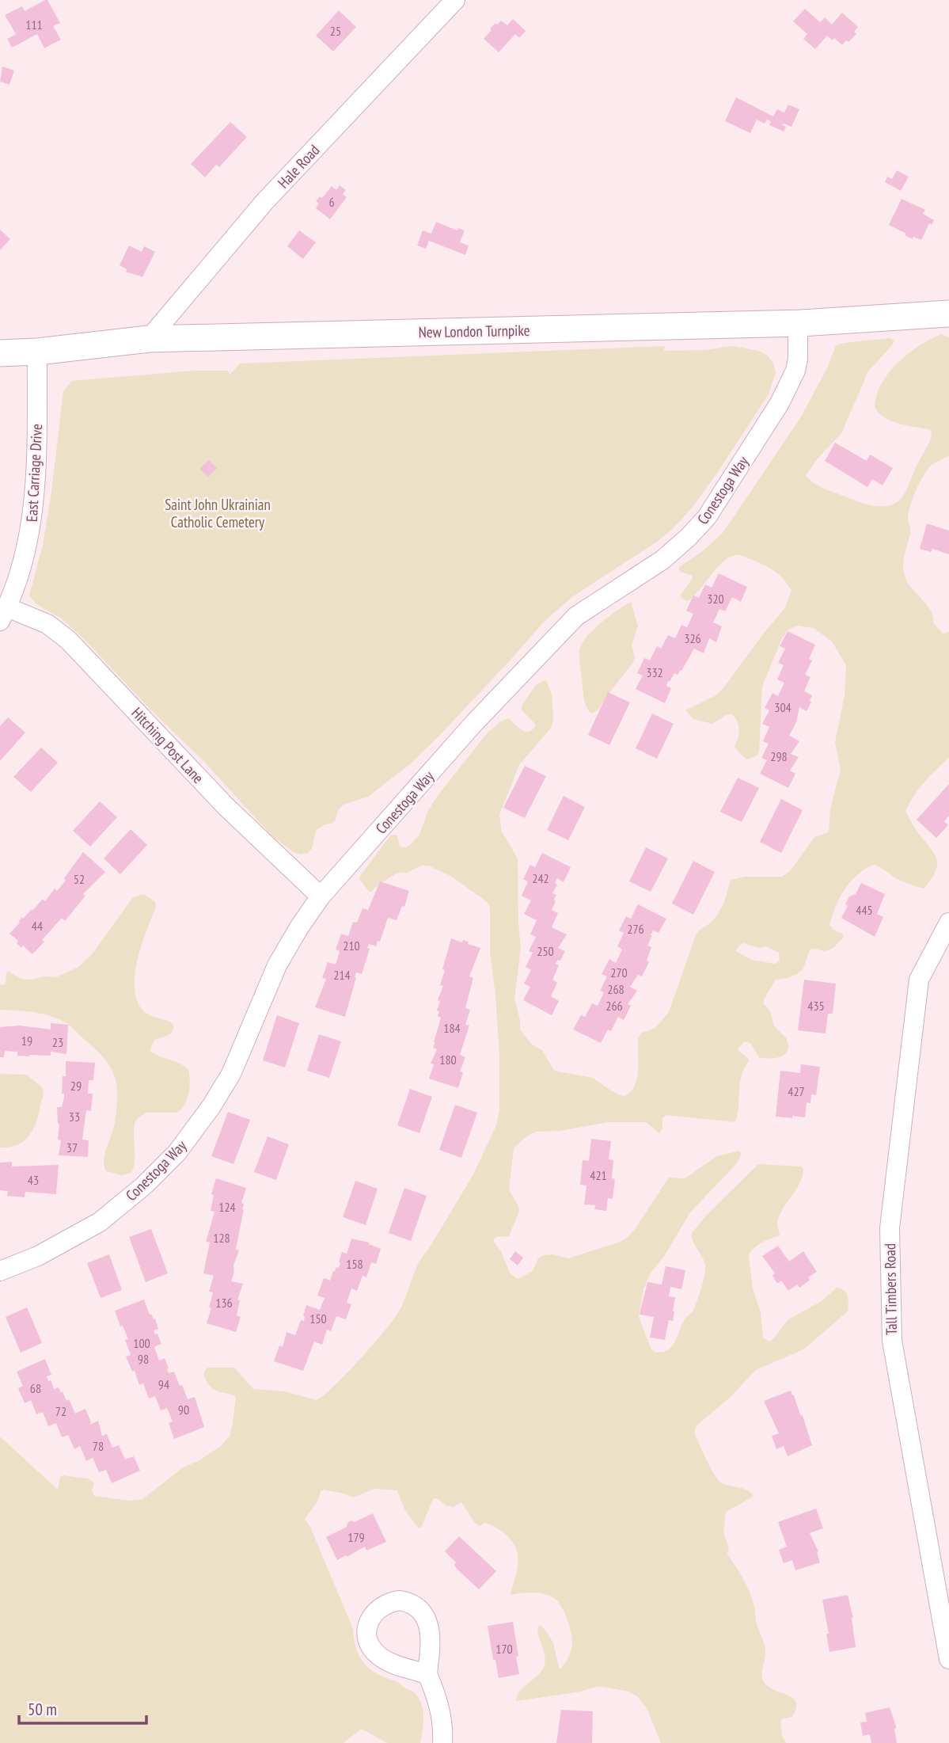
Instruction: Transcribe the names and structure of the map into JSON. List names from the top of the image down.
{
  "streets": {
    "street": [
      "Hale Road",
      "New London Turnpike",
      "East Carriage Drive",
      "Conestoga Way",
      "Hitching Post Lane",
      "Tall Timbers Road"
    ]
  },
  "crossings": [
    ["Hale Road", "New London Turnpike"],
    ["New London Turnpike", "East Carriage Drive"],
    ["New London Turnpike", "Conestoga Way"],
    ["East Carriage Drive", "Hitching Post Lane"],
    ["Conestoga Way", "Hitching Post Lane"]
  ],
  "parks": ["Saint John Ukrainian Catholic Cemetery"],
  "house_numbers": [
    "111",
    "25",
    "6",
    "320",
    "326",
    "332",
    "304",
    "298",
    "242",
    "52",
    "445",
    "44",
    "276",
    "210",
    "250",
    "270",
    "214",
    "268",
    "266",
    "435",
    "184",
    "19",
    "23",
    "180",
    "29",
    "427",
    "33",
    "37",
    "421",
    "43",
    "124",
    "128",
    "158",
    "136",
    "150",
    "100",
    "98",
    "94",
    "68",
    "90",
    "72",
    "78",
    "179",
    "170"
  ],
  "scale_bar": "50 m"
}
